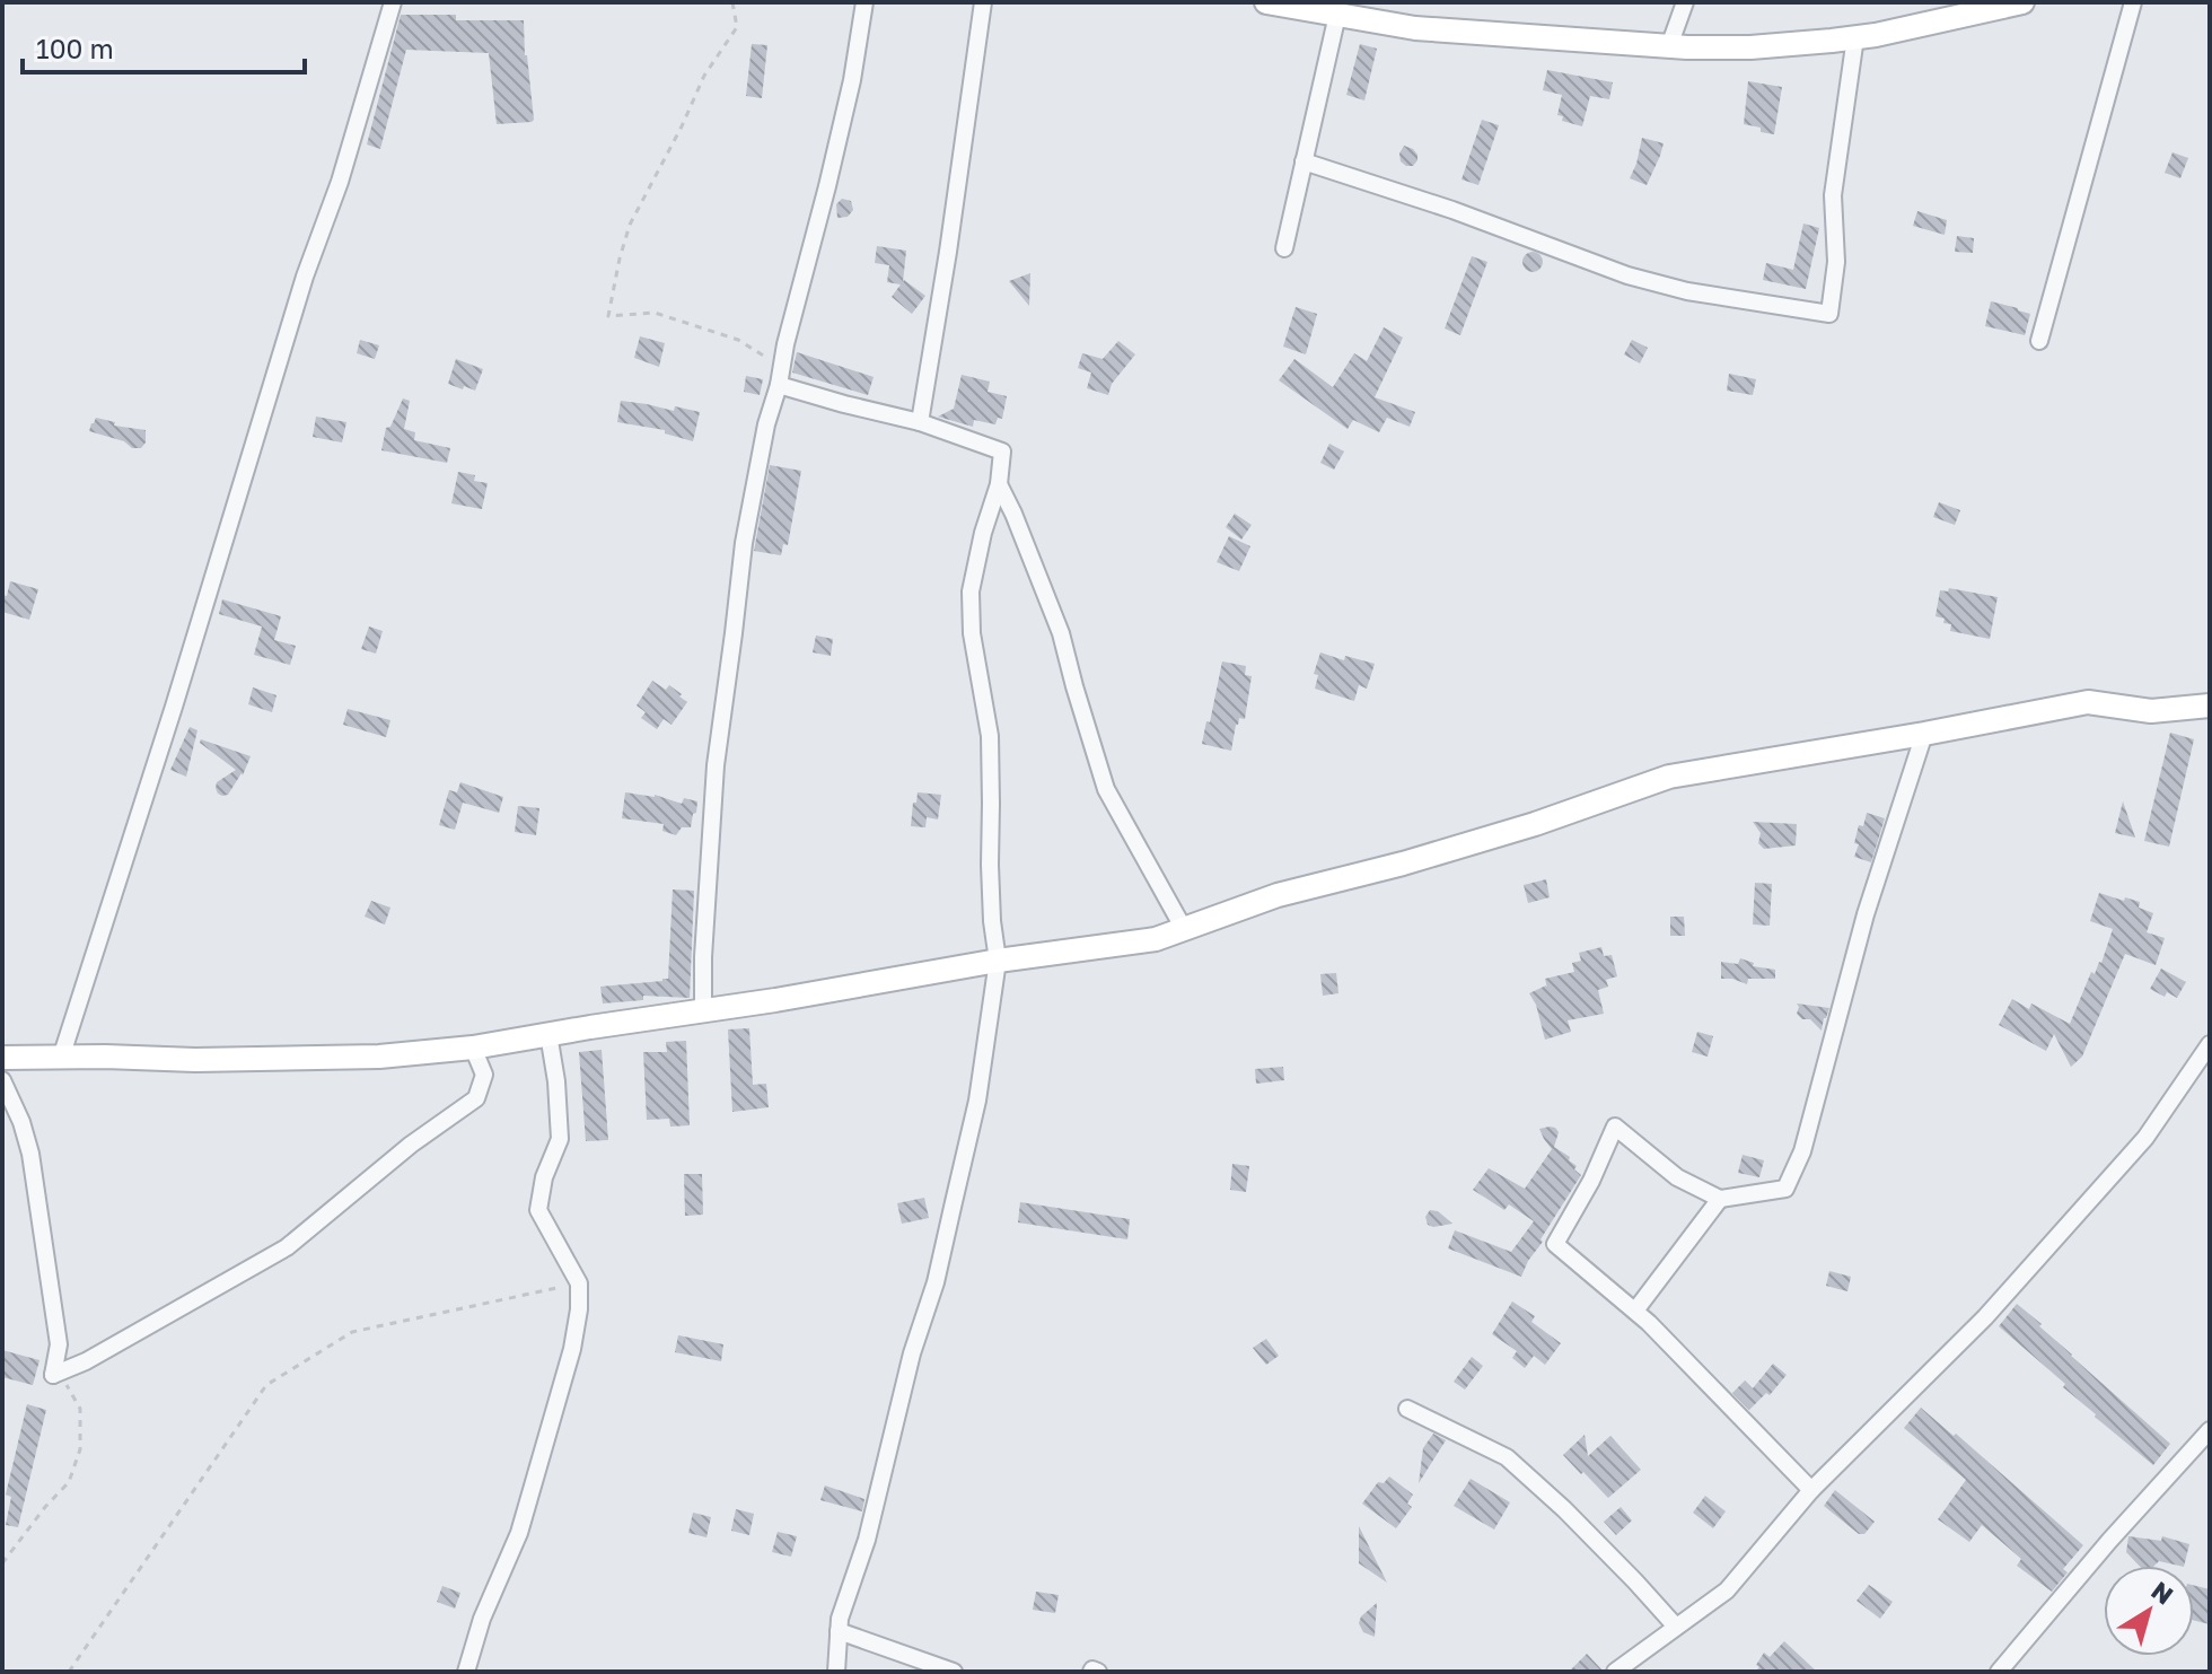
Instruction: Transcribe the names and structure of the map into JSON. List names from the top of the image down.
{
  "scale_bar": "100 m",
  "north": "top right"
}
